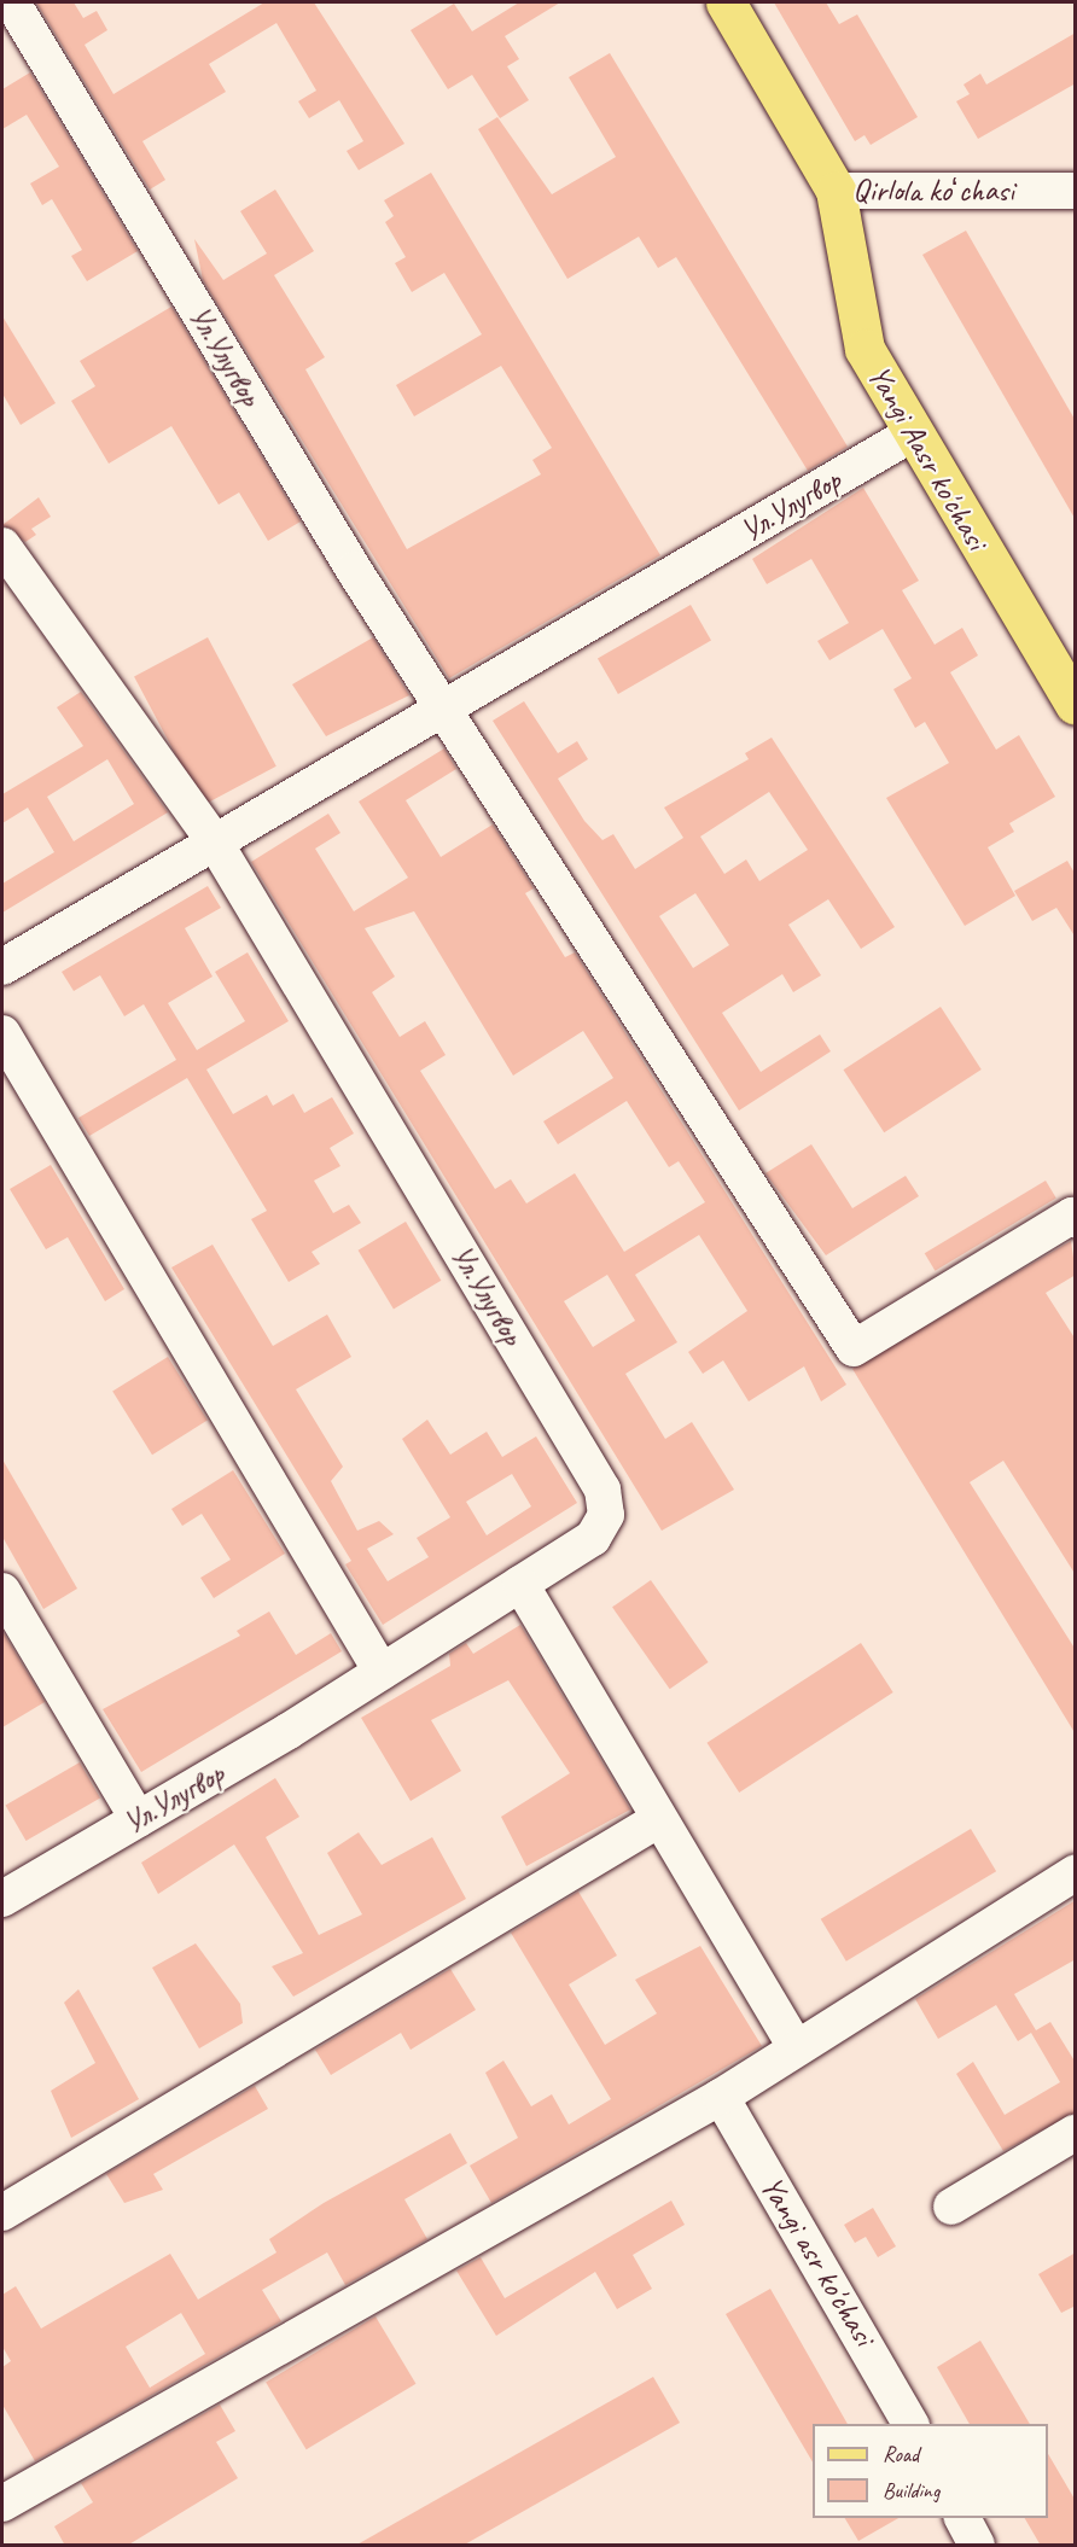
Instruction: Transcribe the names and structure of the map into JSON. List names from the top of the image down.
{
  "streets": {
    "main road": ["Qirlola koʻchasi", "Yangi Aasr ko'chasi"],
    "street": ["Ул.Улугвор", "Yangi asr ko'chasi"]
  },
  "crossings": [
    ["Qirlola koʻchasi", "Yangi Aasr ko'chasi"],
    ["Ул.Улугвор", "Yangi Aasr ko'chasi"]
  ],
  "legend": ["Road", "Building"]
}
